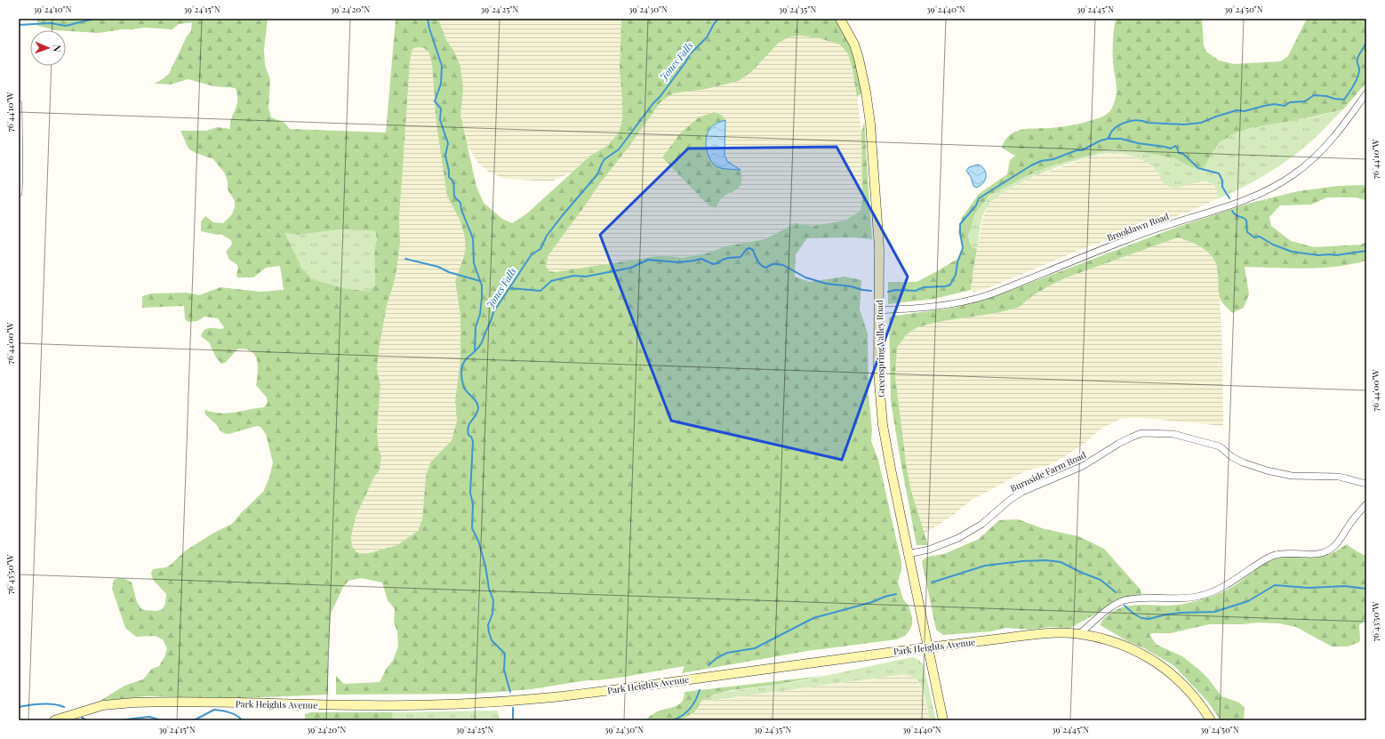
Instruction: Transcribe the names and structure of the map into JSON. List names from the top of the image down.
{
  "streets": {
    "main road": ["Greenspring Valley Road", "Park Heights Avenue"],
    "street": ["Brooklawn Road", "Burnside Farm Road"]
  },
  "crossings": [
    ["Brooklawn Road", "Greenspring Valley Road"],
    ["Greenspring Valley Road", "Burnside Farm Road"],
    ["Greenspring Valley Road", "Park Heights Avenue"]
  ],
  "water": ["Jones Falls"],
  "north": "right",
  "coordinates": [
    "39°24'10\"N",
    "39°24'15\"N",
    "39°24'20\"N",
    "39°24'25\"N",
    "39°24'30\"N",
    "39°24'35\"N",
    "39°24'40\"N",
    "39°24'45\"N",
    "39°24'50\"N",
    "76°44'10\"W",
    "76°44'00\"W",
    "76°43'50\"W"
  ]
}
